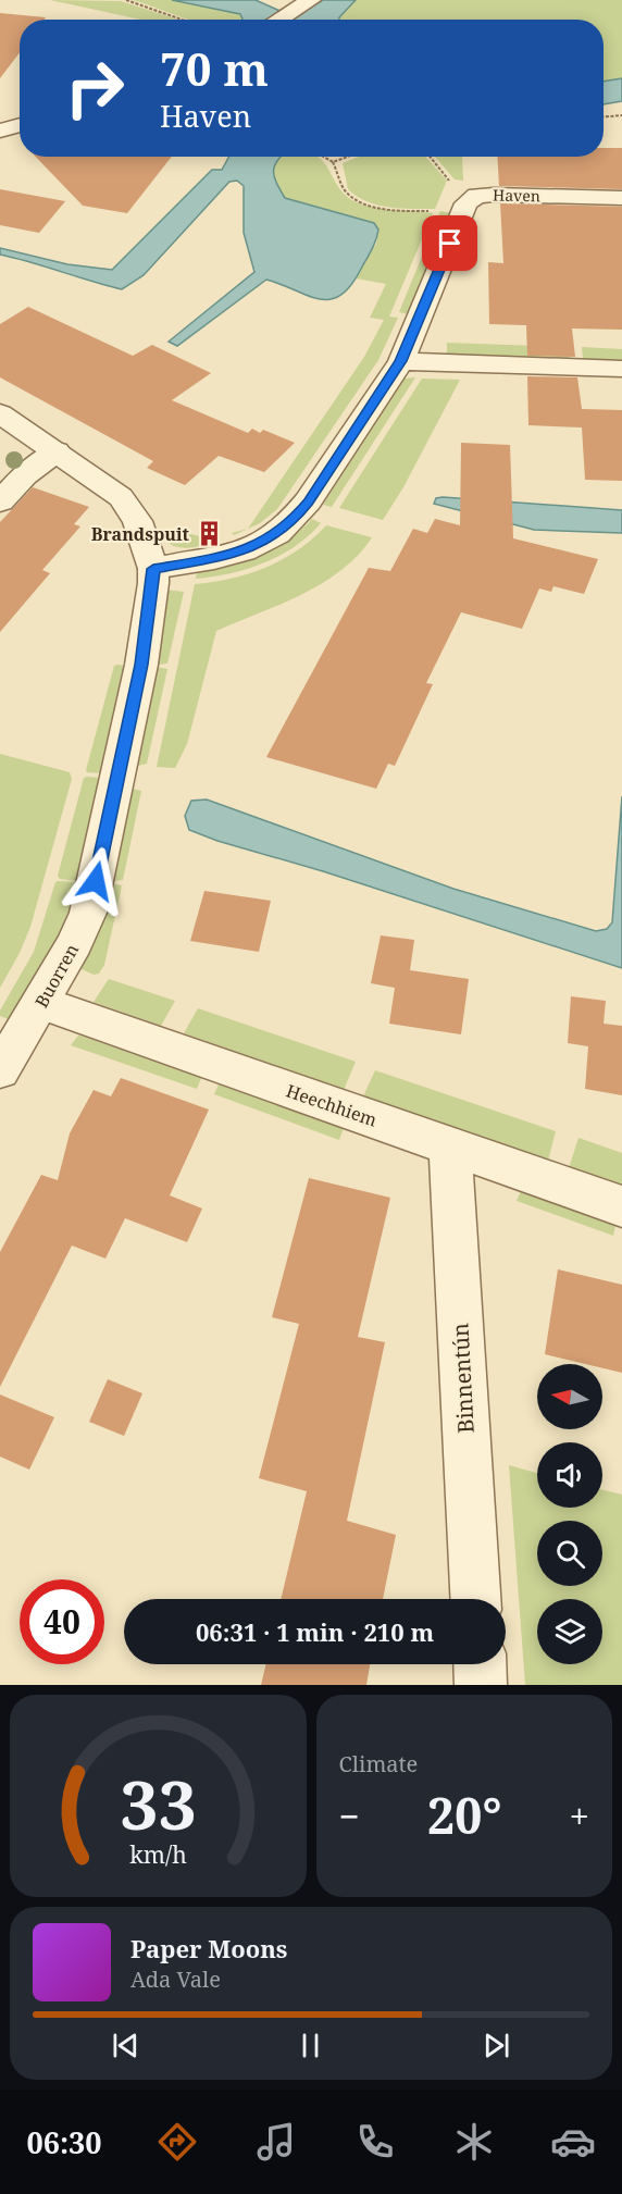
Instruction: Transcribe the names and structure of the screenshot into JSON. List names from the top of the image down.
{
  "streets": {
    "street": [
      "Haven",
      "Buorren",
      "Heechhiem",
      "Binnentún"
    ]
  },
  "crossings": [
    ["Haven", "Buorren"],
    ["Buorren", "Heechhiem"],
    ["Heechhiem", "Binnentún"]
  ],
  "places": {
    "building": ["Brandspuit"]
  },
  "north": "left",
  "page": {
    "turn": ["70 m", "Haven"],
    "limit": "40",
    "trip": "06:31 · 1 min · 210 m",
    "tile": "Climate",
    "heat": ["−", "20°", "+"],
    "song": ["Paper Moons", "Ada Vale"],
    "tabs": "06:30",
    "gauge": ["33", "km/h"]
  }
}
